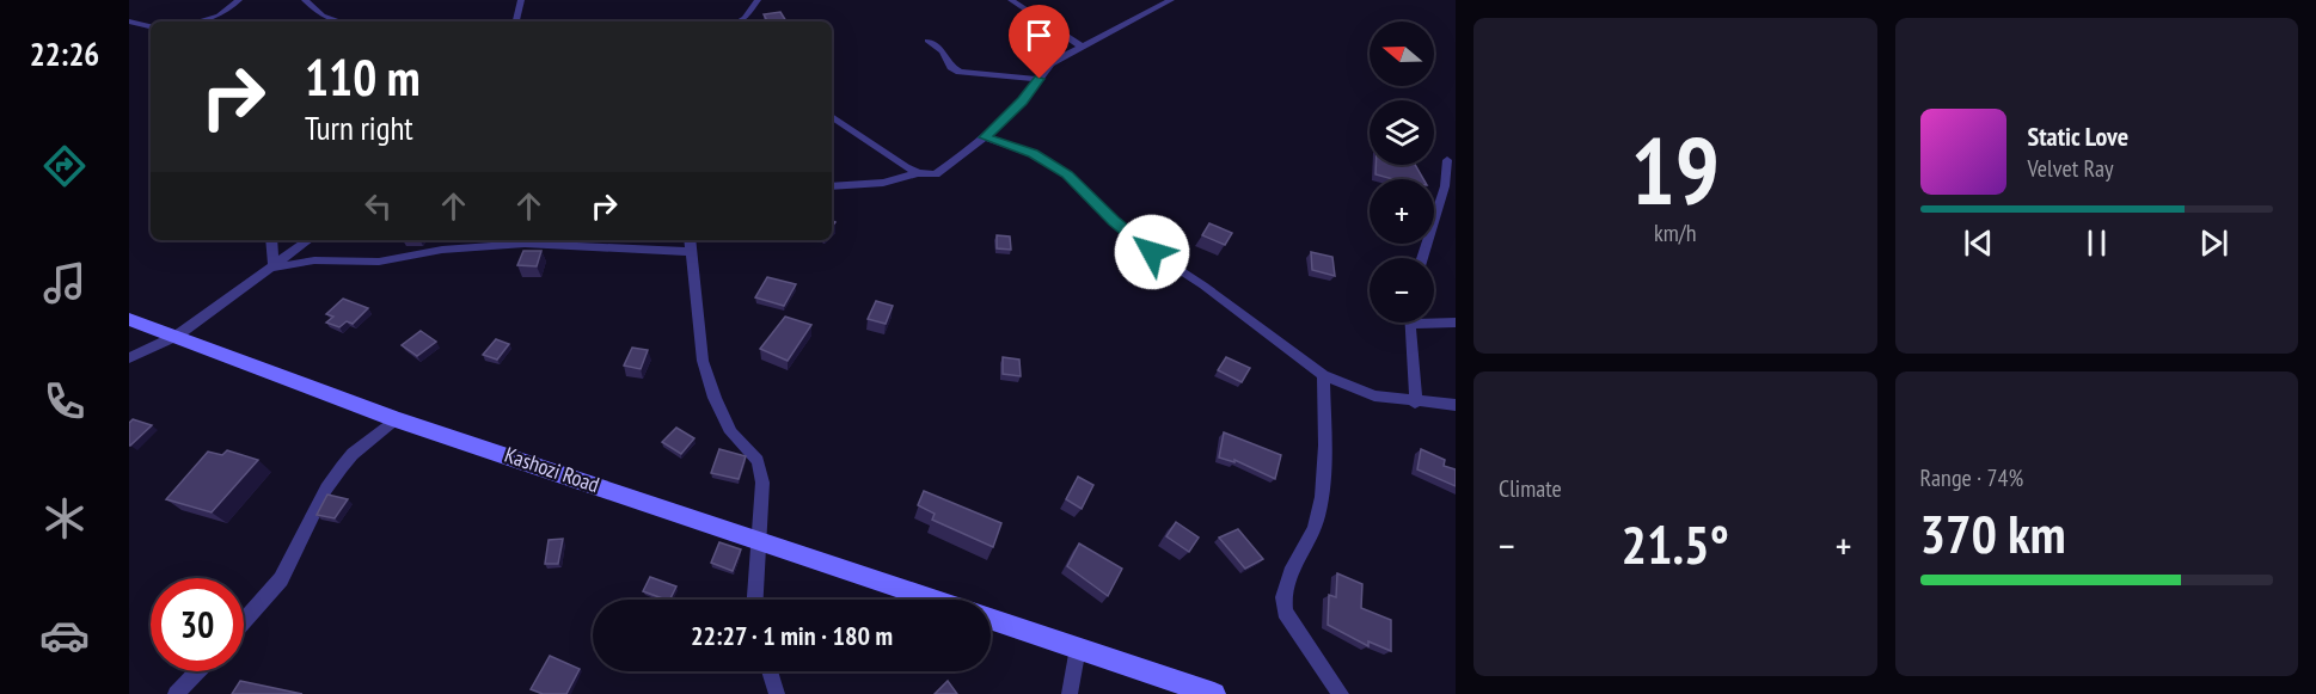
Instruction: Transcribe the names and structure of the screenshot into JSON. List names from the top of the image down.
{
  "streets": {
    "main road": ["Kashozi Road"]
  },
  "north": "left",
  "page": {
    "tabs": "22:26",
    "tile": [
      ["19", "km/h"],
      "Climate",
      ["Range · 74%", "370 km"]
    ],
    "map_buttons": ["+", "−"],
    "turn": ["110 m", "Turn right"],
    "song": ["Static Love", "Velvet Ray"],
    "heat": ["−", "21.5°", "+"],
    "limit": "30",
    "trip": "22:27 · 1 min · 180 m"
  }
}
